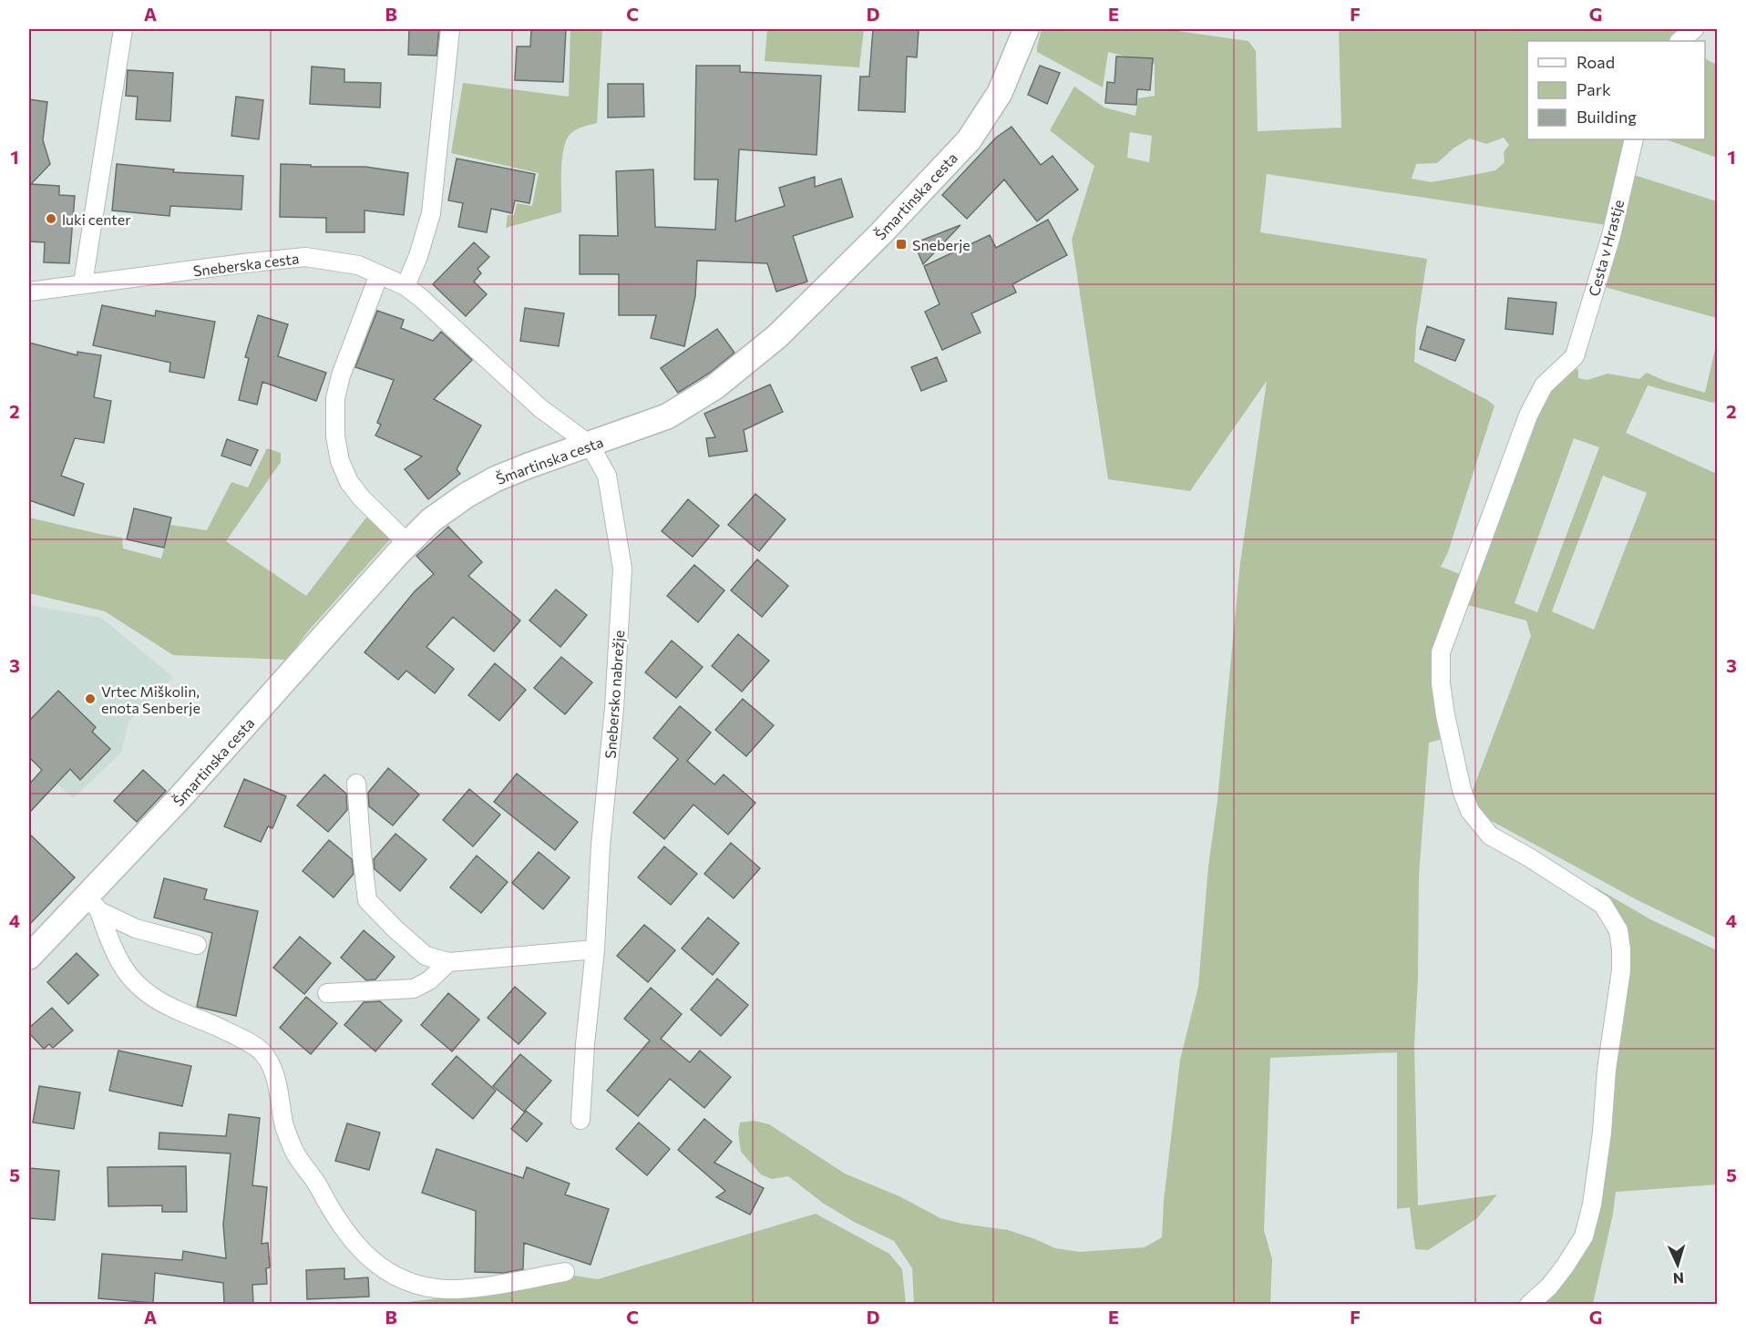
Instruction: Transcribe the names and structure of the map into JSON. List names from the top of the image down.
{
  "streets": {
    "main road": ["Šmartinska cesta"],
    "street": ["Cesta v Hrastje", "Sneberska cesta", "Snebersko nabrežje"]
  },
  "crossings": [
    ["Šmartinska cesta", "Sneberska cesta"],
    ["Šmartinska cesta", "Snebersko nabrežje"],
    ["Sneberska cesta", "Snebersko nabrežje"]
  ],
  "places": {
    "other": ["luki center", "Vrtec Miškolin, enota Senberje"],
    "transit": ["Sneberje"]
  },
  "legend": ["Road", "Park", "Building"],
  "north": "bottom",
  "grid": {
    "columns": [
      "A",
      "B",
      "C",
      "D",
      "E",
      "F",
      "G"
    ],
    "rows": [
      "1",
      "2",
      "3",
      "4",
      "5"
    ]
  }
}
